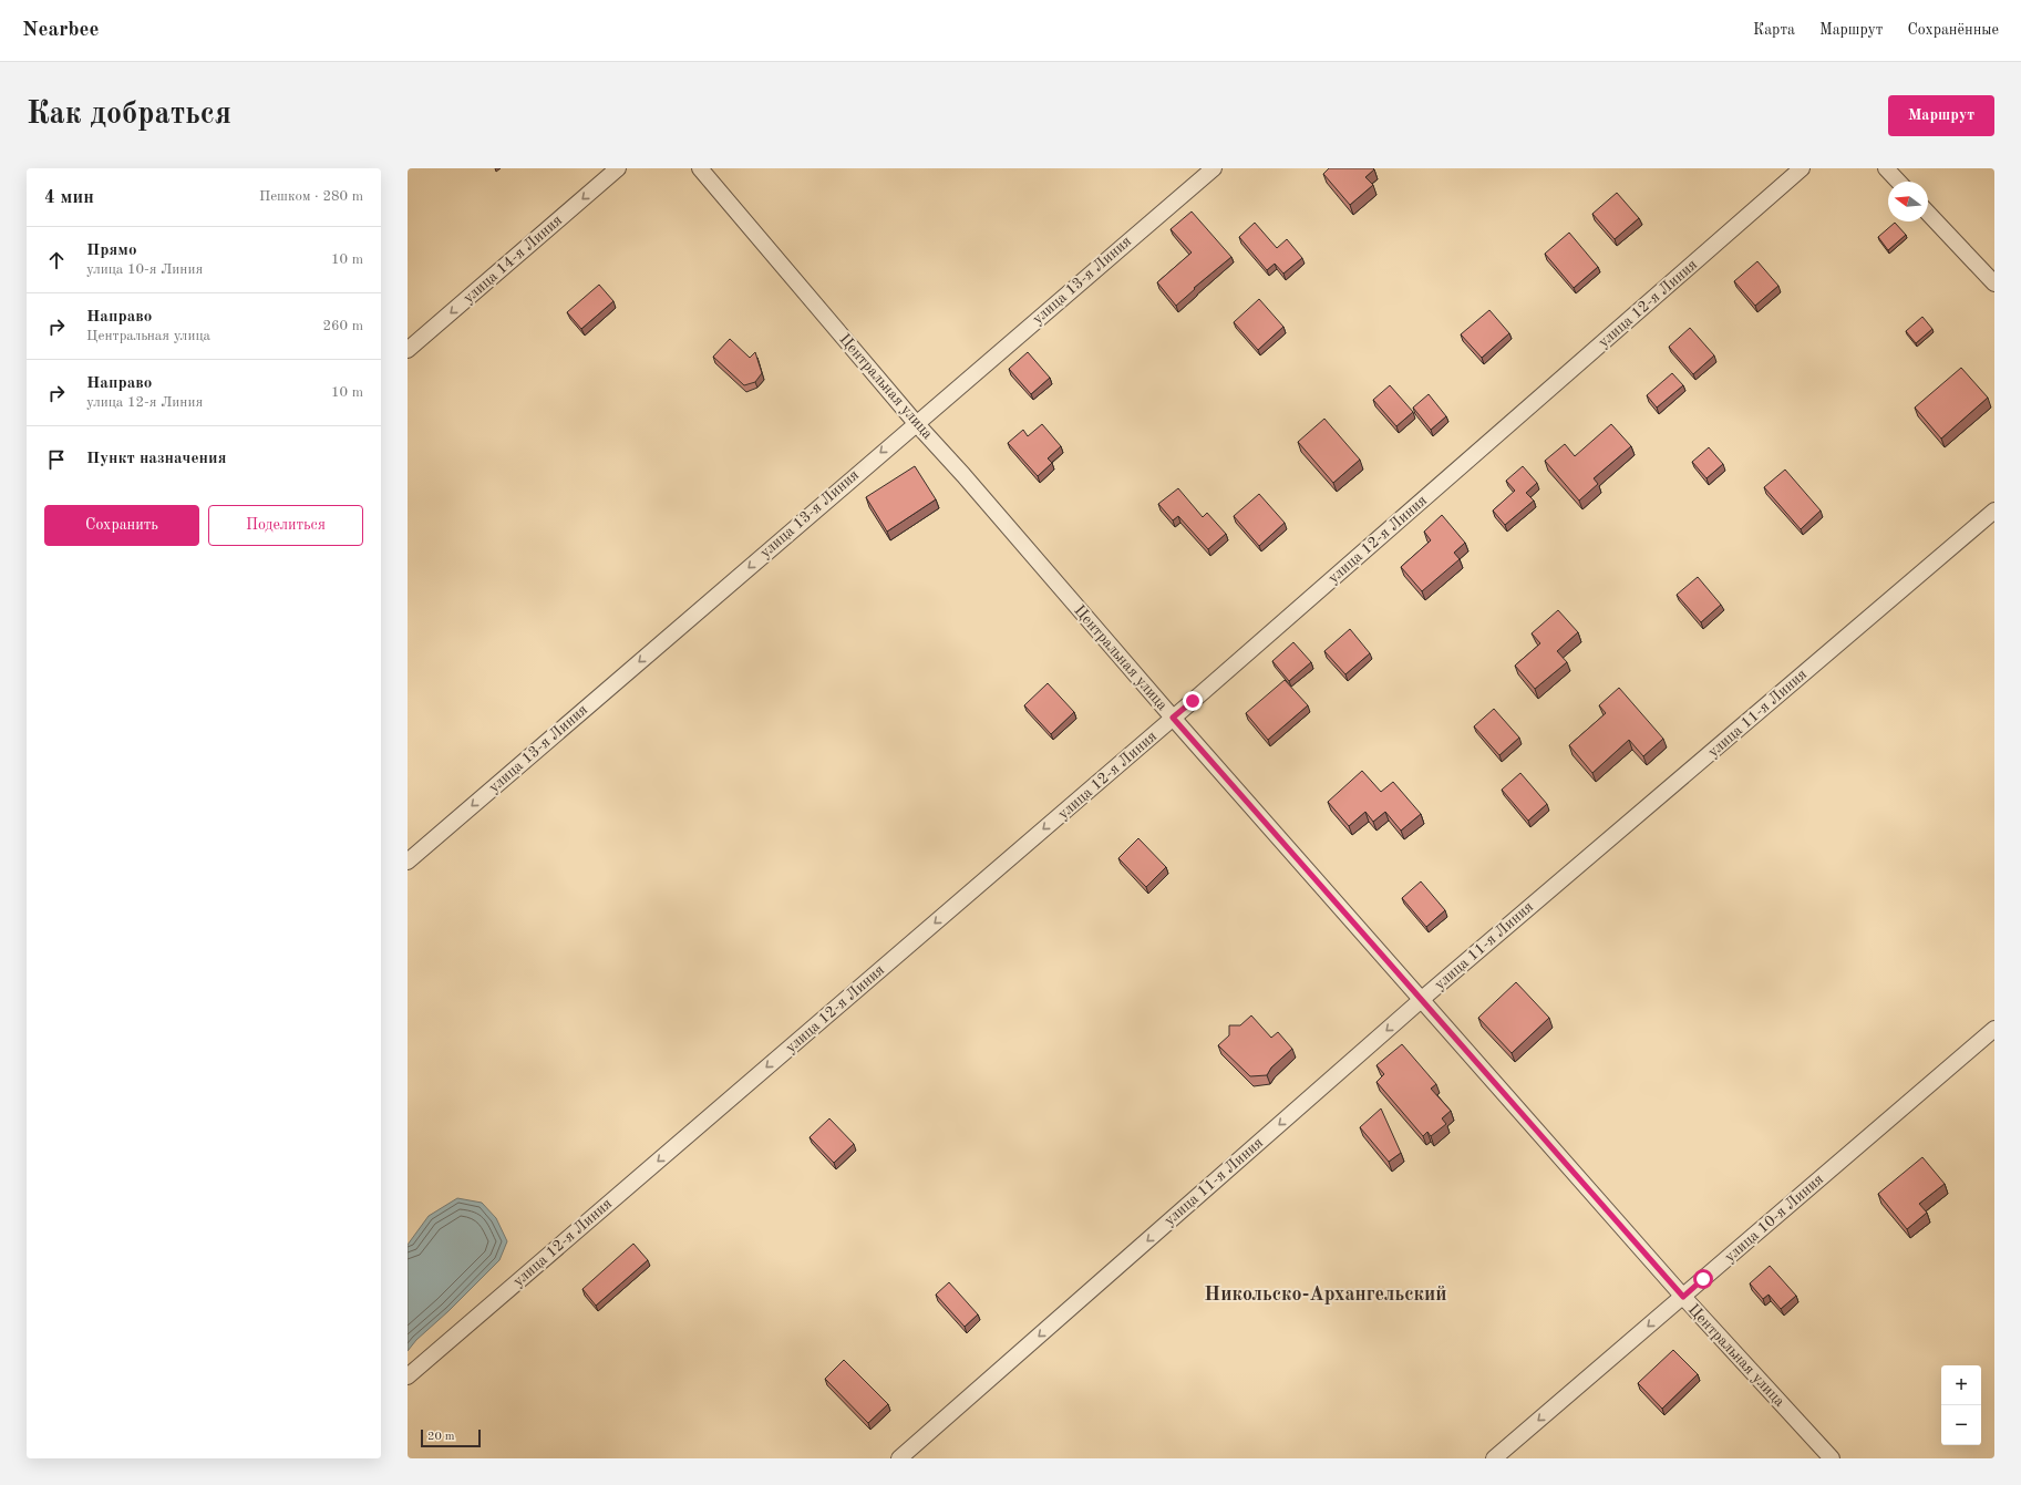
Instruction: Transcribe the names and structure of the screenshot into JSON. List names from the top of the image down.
{
  "streets": {
    "street": [
      "улица 14-я Линия",
      "улица 13-я Линия",
      "улица 12-я Линия",
      "Центральная улица",
      "улица 11-я Линия",
      "улица 10-я Линия"
    ]
  },
  "crossings": [
    ["улица 13-я Линия", "Центральная улица"],
    ["улица 12-я Линия", "Центральная улица"],
    ["Центральная улица", "улица 11-я Линия"],
    ["Центральная улица", "улица 10-я Линия"]
  ],
  "one_way": [
    "улица 14-я Линия",
    "улица 13-я Линия",
    "улица 12-я Линия",
    "улица 11-я Линия",
    "улица 10-я Линия"
  ],
  "districts": ["Никольско-Архангельский"],
  "scale_bar": "20 m",
  "north": "left",
  "page": {
    "header": "Nearbee",
    "nav": ["Карта", "Маршрут", "Сохранённые"],
    "buttons": [
      "Маршрут",
      ["Сохранить", "Поделиться"]
    ],
    "title": "Как добраться",
    "heading": ["4 мин", "Пешком · 280 m"],
    "list": [
      ["Прямо", "улица 10-я Линия", "10 m"],
      ["Направо", "Центральная улица", "260 m"],
      ["Направо", "улица 12-я Линия", "10 m"],
      "Пункт назначения"
    ],
    "map_buttons": ["+", "−"],
    "scale": "20 m"
  }
}
